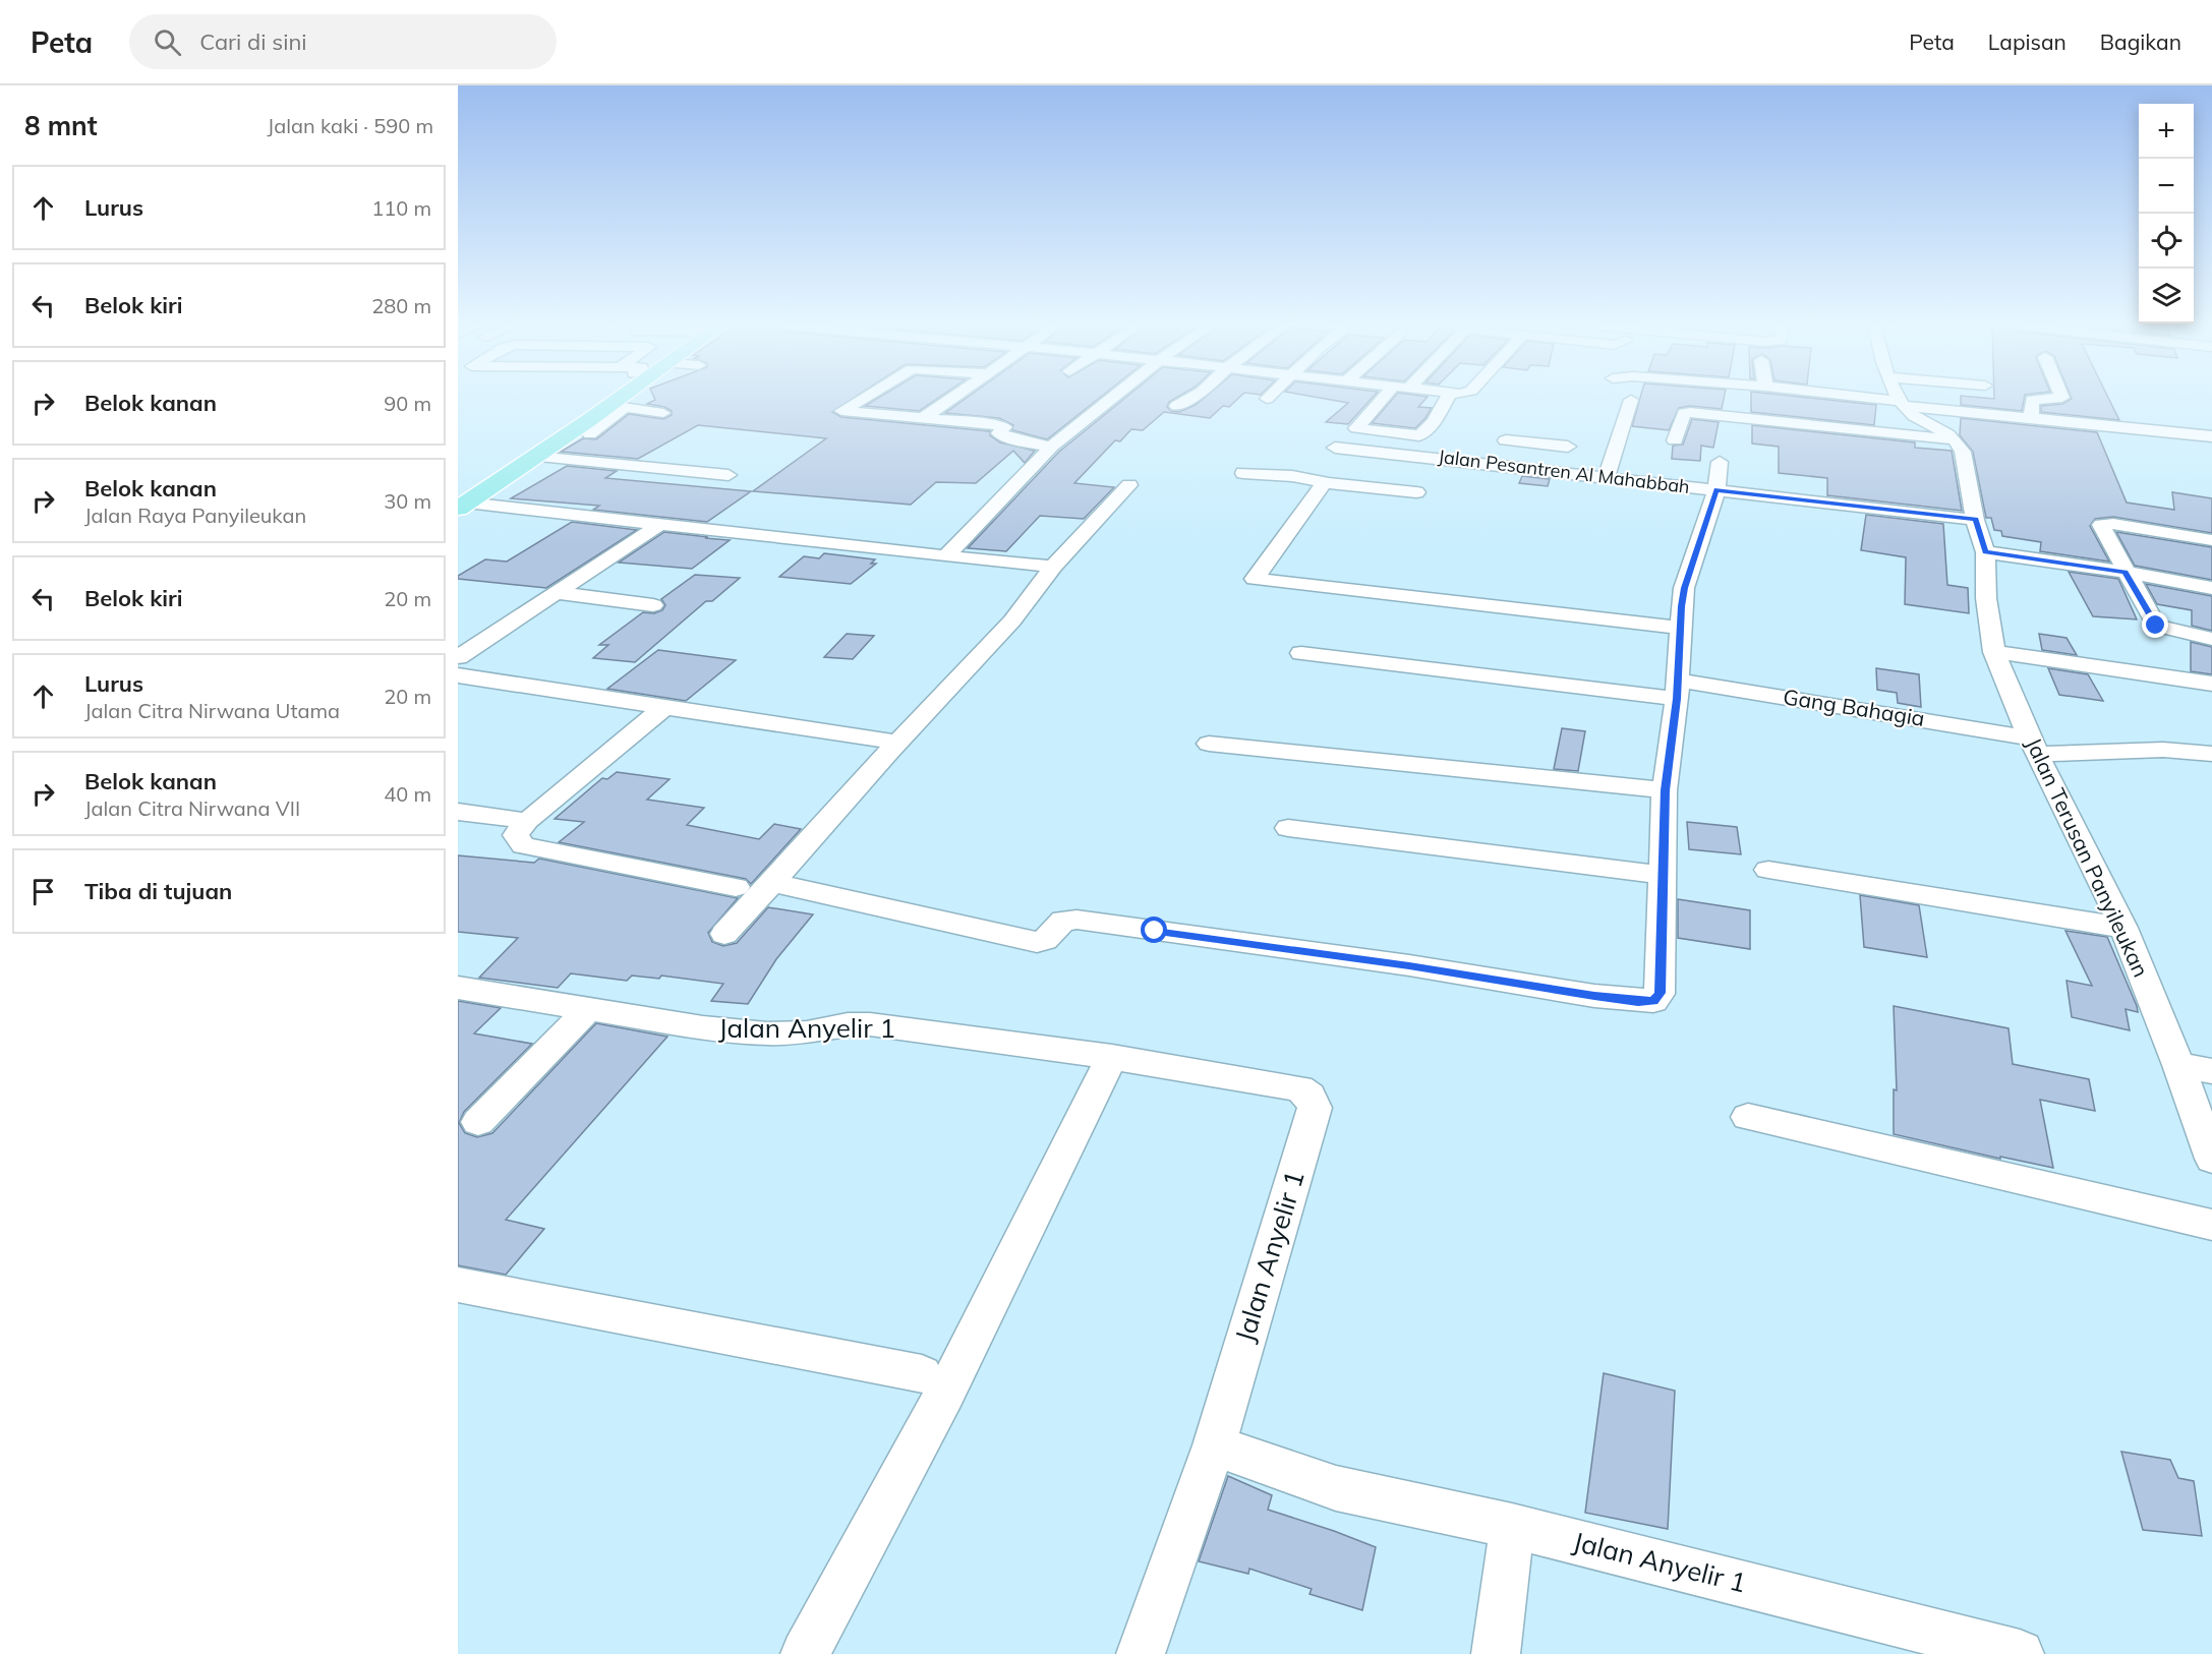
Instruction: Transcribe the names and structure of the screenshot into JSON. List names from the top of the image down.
{
  "streets": {
    "street": [
      "Jalan Pesantren Al Mahabbah",
      "Gang Bahagia",
      "Jalan Terusan Panyileukan",
      "Jalan Anyelir 1"
    ]
  },
  "crossings": [
    ["Jalan Pesantren Al Mahabbah", "Jalan Terusan Panyileukan"],
    ["Gang Bahagia", "Jalan Terusan Panyileukan"]
  ],
  "page": {
    "header": "Peta",
    "search": "Cari di sini",
    "nav": ["Peta", "Lapisan", "Bagikan"],
    "heading": ["8 mnt", "Jalan kaki · 590 m"],
    "map_buttons": ["+", "−"],
    "list": [
      ["Lurus", "110 m"],
      ["Belok kiri", "280 m"],
      ["Belok kanan", "90 m"],
      ["Belok kanan", "Jalan Raya Panyileukan", "30 m"],
      ["Belok kiri", "20 m"],
      ["Lurus", "Jalan Citra Nirwana Utama", "20 m"],
      ["Belok kanan", "Jalan Citra Nirwana VII", "40 m"],
      "Tiba di tujuan"
    ]
  }
}
